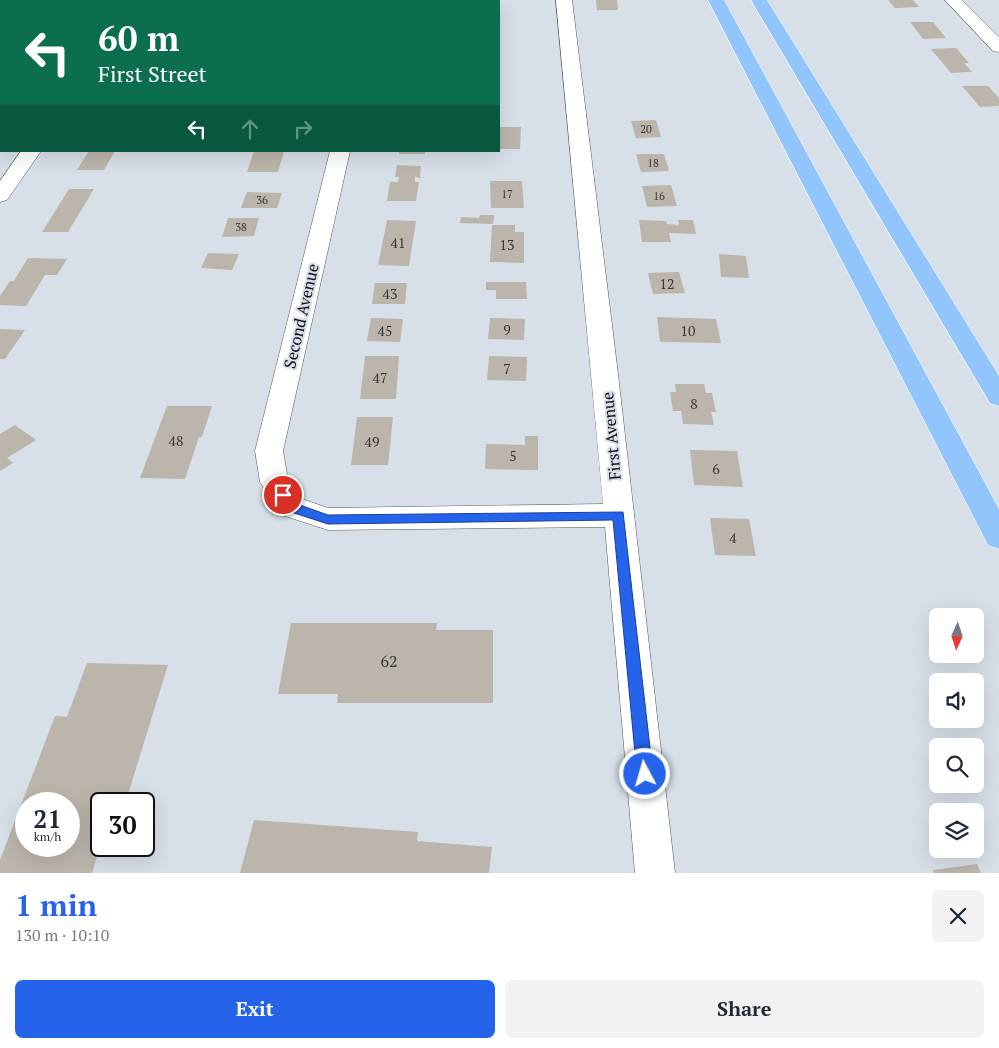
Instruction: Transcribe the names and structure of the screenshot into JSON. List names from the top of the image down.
{
  "streets": {
    "street": ["Second Avenue", "First Avenue"]
  },
  "crossings": [
    ["Second Avenue", "First Avenue"]
  ],
  "house_numbers": [
    "20",
    "18",
    "17",
    "16",
    "36",
    "38",
    "41",
    "13",
    "12",
    "43",
    "9",
    "45",
    "10",
    "7",
    "47",
    "8",
    "48",
    "49",
    "5",
    "6",
    "4",
    "62"
  ],
  "north": "bottom",
  "page": {
    "turn": ["60 m", "First Street"],
    "speed": "21 km/h",
    "limit": "30",
    "heading": ["1 min", "130 m · 10:10"],
    "buttons": ["Exit", "Share"]
  }
}
